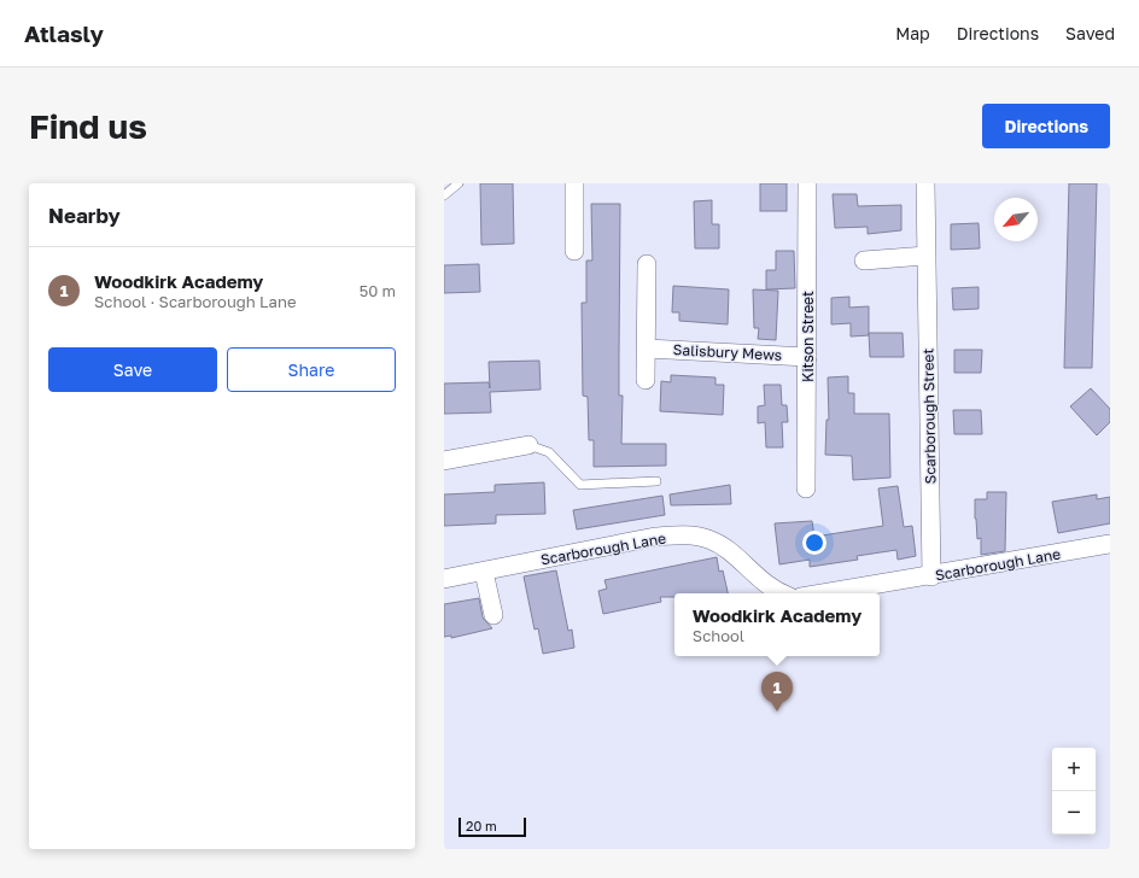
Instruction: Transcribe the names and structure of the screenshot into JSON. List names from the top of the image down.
{
  "streets": {
    "street": [
      "Kitson Street",
      "Salisbury Mews",
      "Scarborough Street",
      "Scarborough Lane"
    ]
  },
  "crossings": [
    ["Kitson Street", "Salisbury Mews"],
    ["Scarborough Street", "Scarborough Lane"]
  ],
  "scale_bar": "20 m",
  "north": "bottom left",
  "page": {
    "header": "Atlasly",
    "nav": ["Map", "Directions", "Saved"],
    "buttons": [
      "Directions",
      ["Save", "Share"]
    ],
    "title": "Find us",
    "heading": "Nearby",
    "list": [
      {
        "mark": "1",
        "name": "Woodkirk Academy",
        "note": "School · Scarborough Lane",
        "value": "50 m"
      }
    ],
    "popup": ["Woodkirk Academy", "School"],
    "pins": "1",
    "map_buttons": ["+", "−"],
    "scale": "20 m"
  }
}
